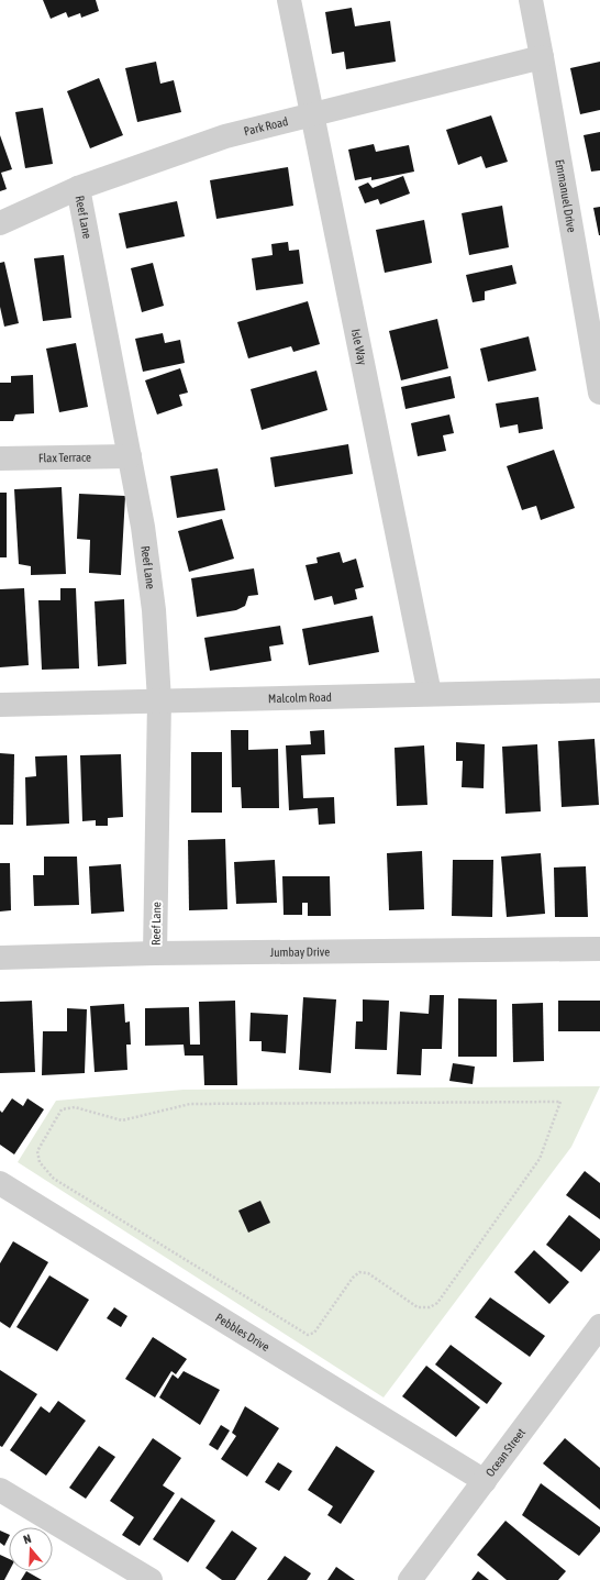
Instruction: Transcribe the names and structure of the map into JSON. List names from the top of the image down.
{
  "streets": {
    "street": [
      "Park Road",
      "Emmanuel Drive",
      "Reef Lane",
      "Isle Way",
      "Flax Terrace",
      "Malcolm Road",
      "Jumbay Drive",
      "Pebbles Drive",
      "Ocean Street"
    ]
  },
  "crossings": [
    ["Park Road", "Emmanuel Drive"],
    ["Park Road", "Reef Lane"],
    ["Park Road", "Isle Way"],
    ["Reef Lane", "Flax Terrace"],
    ["Reef Lane", "Malcolm Road"],
    ["Reef Lane", "Jumbay Drive"],
    ["Isle Way", "Malcolm Road"],
    ["Pebbles Drive", "Ocean Street"]
  ],
  "north": "top"
}
